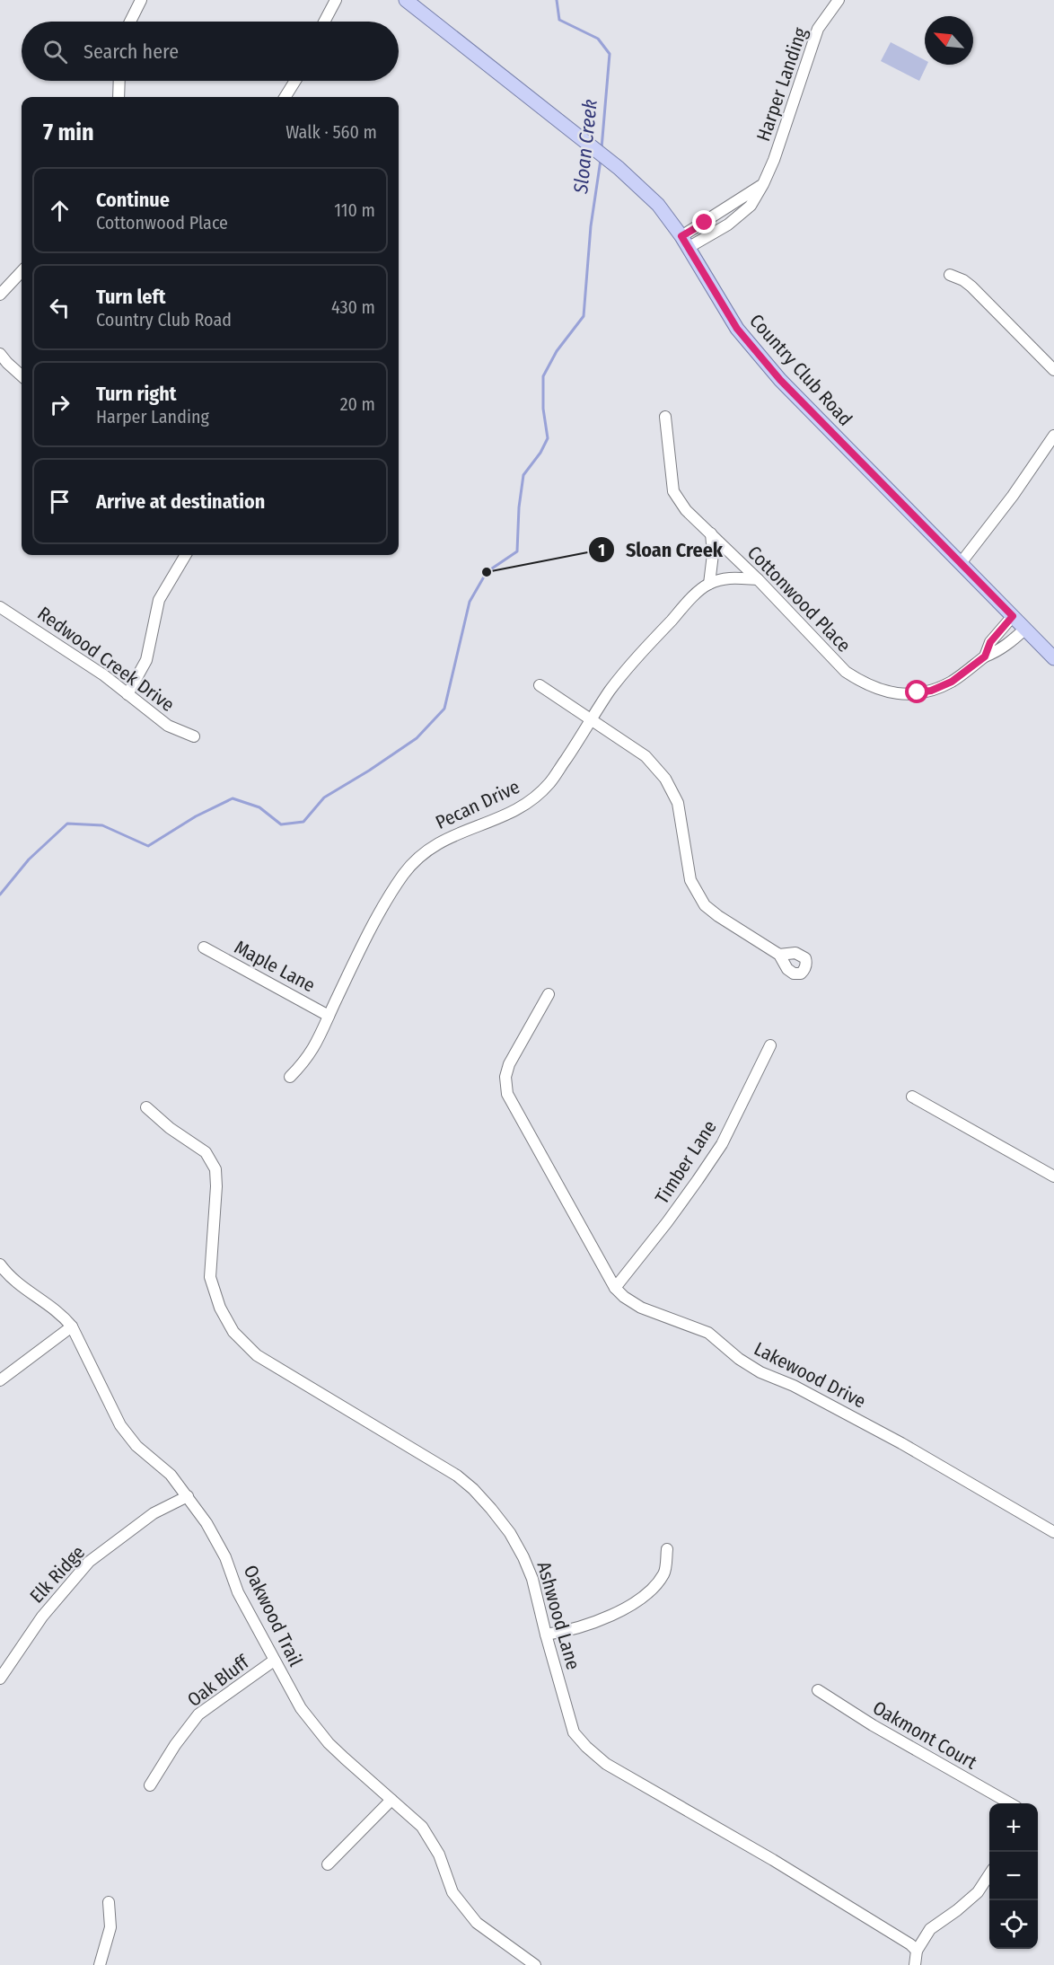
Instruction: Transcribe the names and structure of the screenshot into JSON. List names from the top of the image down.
{
  "streets": {
    "main road": ["Country Club Road"],
    "street": [
      "Harper Landing",
      "Cottonwood Place",
      "Redwood Creek Drive",
      "Pecan Drive",
      "Maple Lane",
      "Timber Lane",
      "Lakewood Drive",
      "Elk Ridge",
      "Oakwood Trail",
      "Ashwood Lane",
      "Oak Bluff",
      "Oakmont Court"
    ]
  },
  "crossings": [
    ["Harper Landing", "Country Club Road"],
    ["Country Club Road", "Cottonwood Place"],
    ["Cottonwood Place", "Pecan Drive"],
    ["Pecan Drive", "Maple Lane"],
    ["Timber Lane", "Lakewood Drive"],
    ["Elk Ridge", "Oakwood Trail"],
    ["Oakwood Trail", "Oak Bluff"]
  ],
  "water": ["Sloan Creek"],
  "places": ["Sloan Creek"],
  "north": "top left",
  "page": {
    "search": "Search here",
    "heading": ["7 min", "Walk · 560 m"],
    "list": [
      ["Continue", "Cottonwood Place", "110 m"],
      ["Turn left", "Country Club Road", "430 m"],
      ["Turn right", "Harper Landing", "20 m"],
      "Arrive at destination"
    ],
    "map_buttons": ["+", "−"]
  }
}
